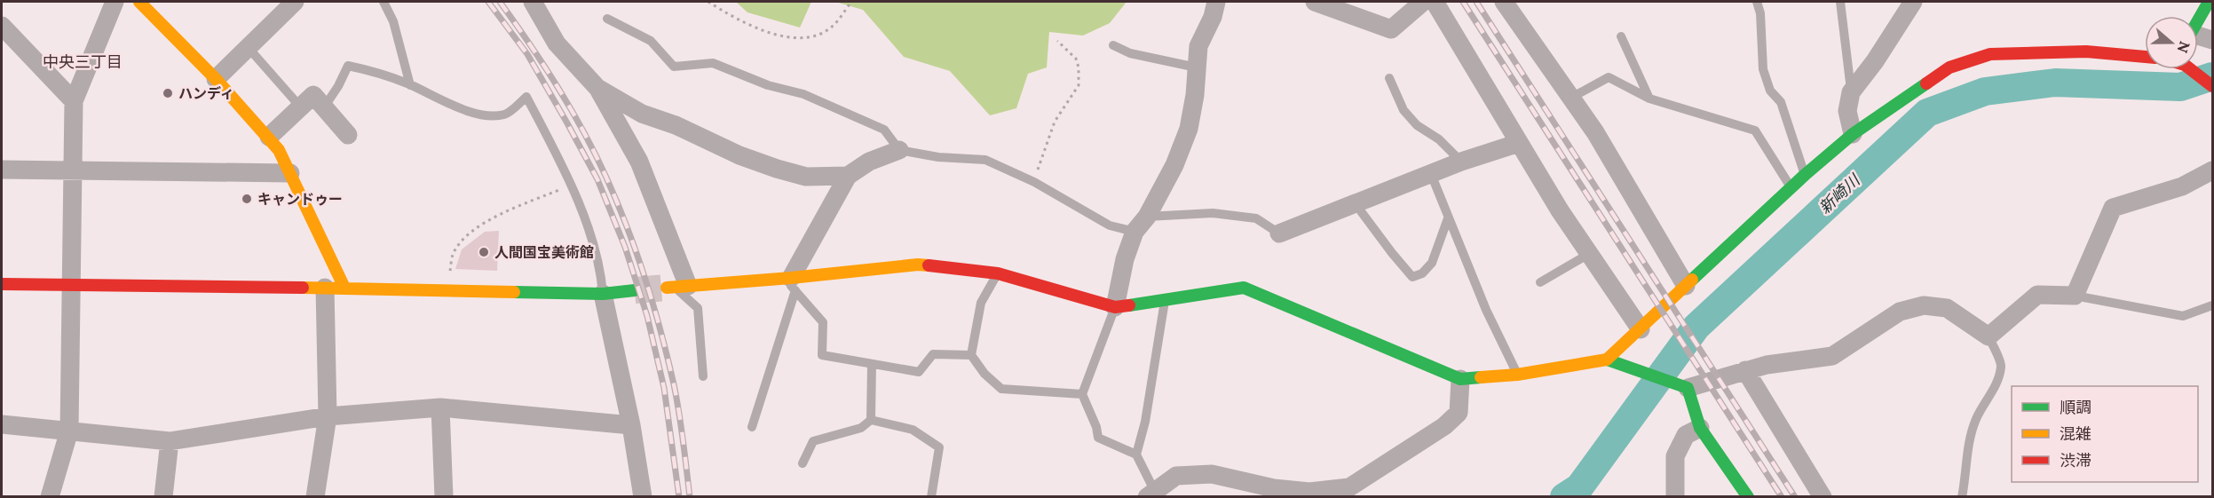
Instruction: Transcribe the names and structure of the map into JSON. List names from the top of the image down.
{
  "districts": ["中央三丁目"],
  "water": ["新崎川"],
  "places": ["ハンディ", "キャンドゥー", "人間国宝美術館"],
  "legend": ["順調", "混雑", "渋滞"],
  "north": "right"
}
